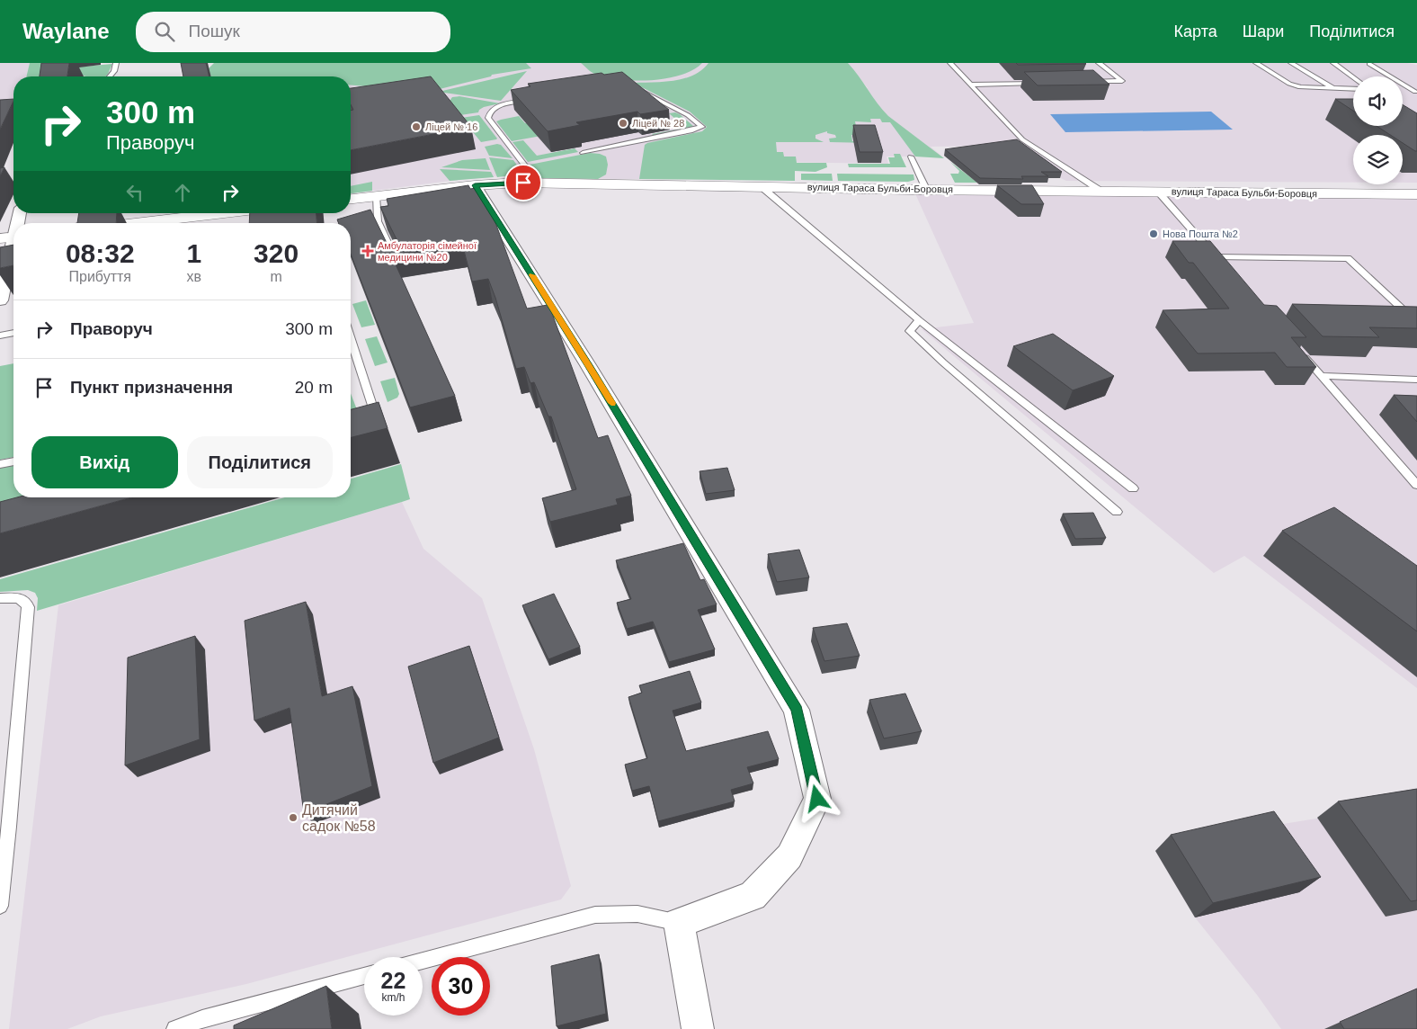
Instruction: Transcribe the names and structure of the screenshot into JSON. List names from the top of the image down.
{
  "streets": {
    "street": ["вулиця Тараса Бульби-Боровця"]
  },
  "places": {
    "other": [
      "Ліцей № 28",
      "Ліцей № 16",
      "Нова Пошта №2",
      "Дитячий садок №58"
    ],
    "health": ["Амбулаторія сімейної медицини №20"]
  },
  "page": {
    "header": "Waylane",
    "search": "Пошук",
    "nav": ["Карта", "Шари", "Поділитися"],
    "turn": ["300 m", "Праворуч"],
    "eta": [
      "08:32",
      "Прибуття",
      "1",
      "хв",
      "320",
      "m"
    ],
    "list": [
      {
        "name": "Праворуч",
        "value": "300 m"
      },
      {
        "name": "Пункт призначення",
        "value": "20 m"
      }
    ],
    "buttons": ["Вихід", "Поділитися"],
    "speed": "22 km/h",
    "limit": "30"
  }
}
